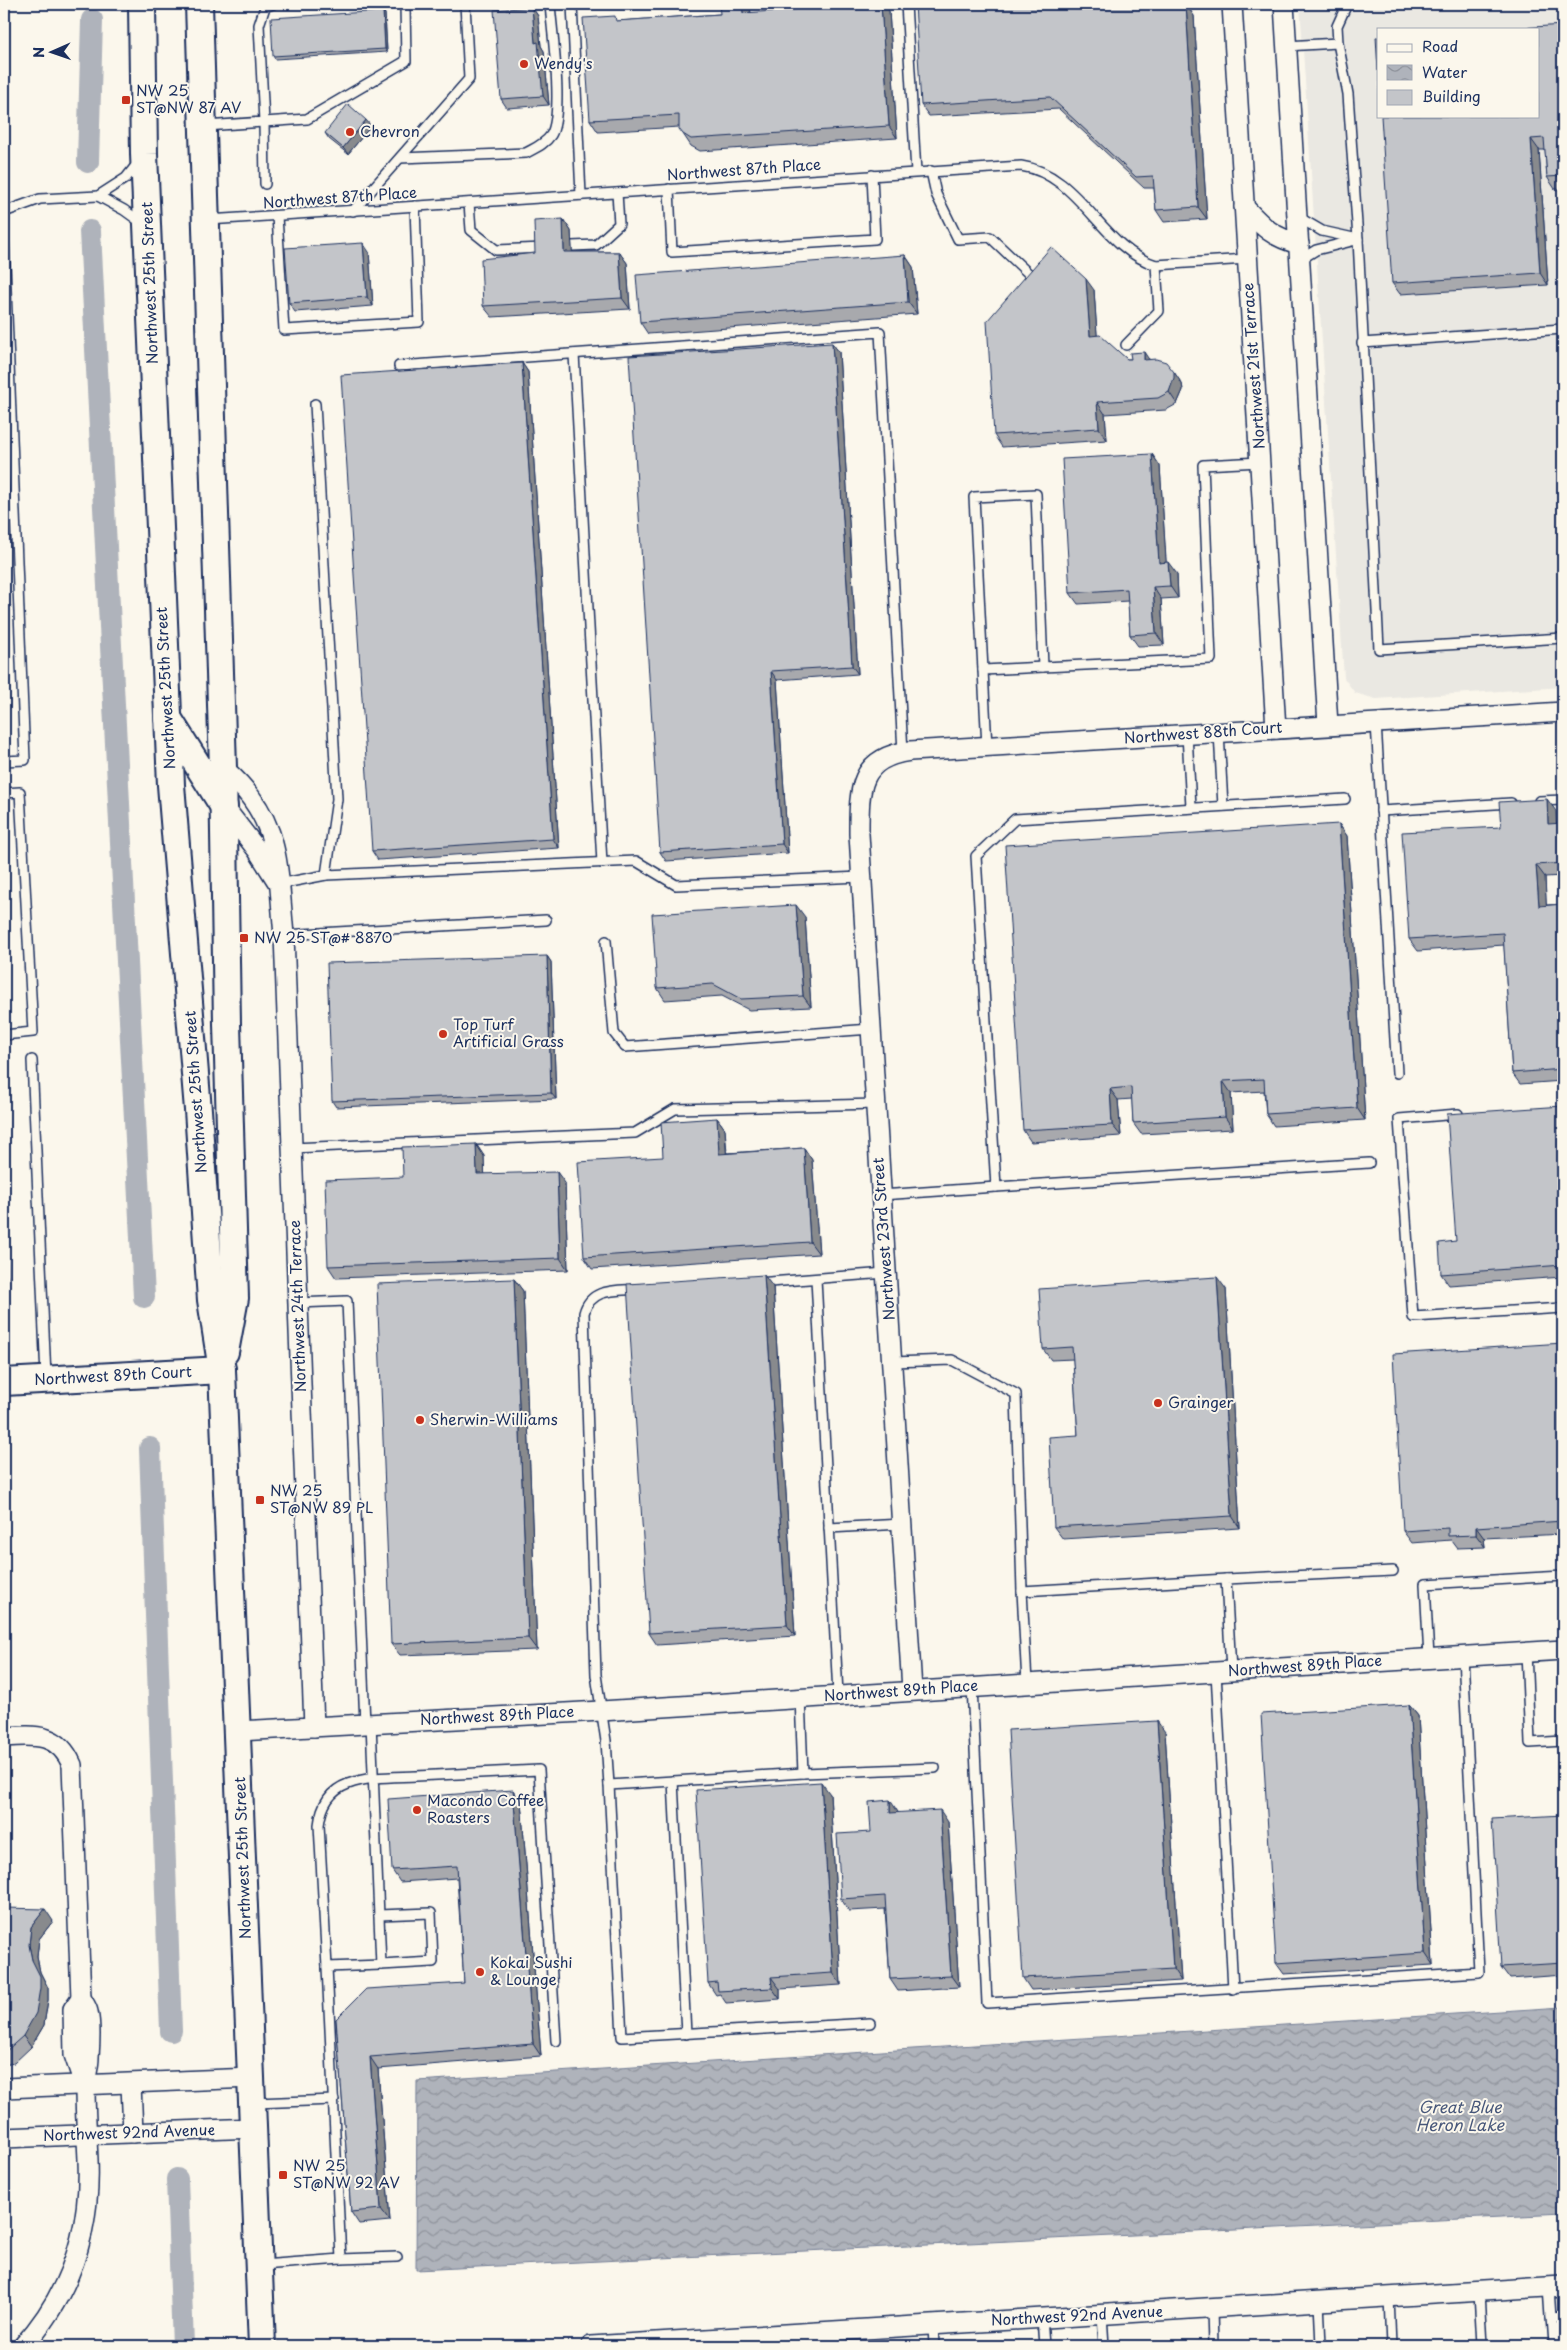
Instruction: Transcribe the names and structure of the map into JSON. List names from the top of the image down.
{
  "streets": {
    "main road": ["Northwest 25th Street", "Northwest 89th Court"],
    "street": [
      "Northwest 21st Terrace",
      "Northwest 88th Court",
      "Northwest 23rd Street",
      "Northwest 24th Terrace",
      "Northwest 89th Place",
      "Northwest 92nd Avenue"
    ],
    "lane": ["Northwest 87th Place"]
  },
  "crossings": [
    ["Northwest 87th Place", "Northwest 25th Street"],
    ["Northwest 87th Place", "Northwest 21st Terrace"],
    ["Northwest 25th Street", "Northwest 24th Terrace"],
    ["Northwest 25th Street", "Northwest 89th Court"],
    ["Northwest 25th Street", "Northwest 89th Place"],
    ["Northwest 25th Street", "Northwest 92nd Avenue"],
    ["Northwest 21st Terrace", "Northwest 88th Court"],
    ["Northwest 88th Court", "Northwest 23rd Street"],
    ["Northwest 23rd Street", "Northwest 89th Place"],
    ["Northwest 24th Terrace", "Northwest 89th Place"]
  ],
  "water": ["Great Blue Heron Lake"],
  "places": {
    "other": [
      "Wendy's",
      "Chevron",
      "Top Turf Artificial Grass",
      "Grainger",
      "Sherwin-Williams",
      "Macondo Coffee Roasters",
      "Kokai Sushi & Lounge"
    ],
    "transit": [
      "NW 25 ST@NW 87 AV",
      "NW 25 ST@# 8870",
      "NW 25 ST@NW 89 PL",
      "NW 25 ST@NW 92 AV"
    ]
  },
  "legend": ["Road", "Water", "Building"],
  "north": "left"
}
